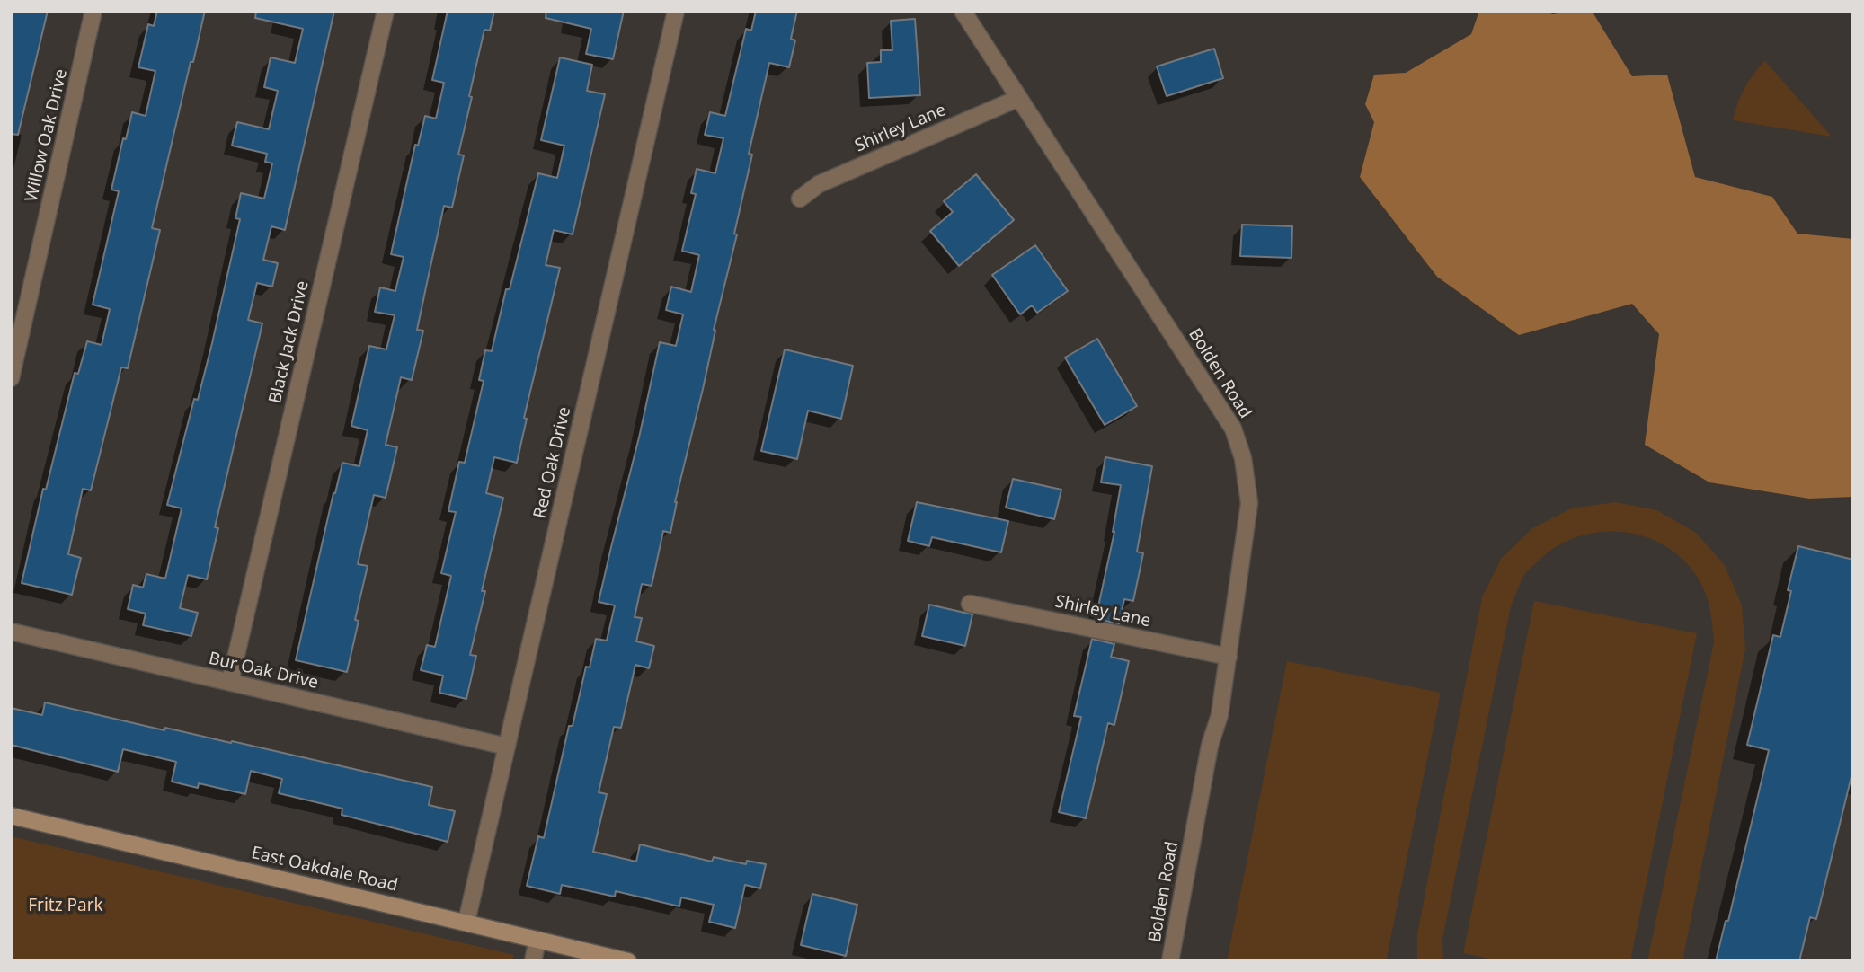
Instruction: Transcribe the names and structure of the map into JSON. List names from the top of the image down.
{
  "streets": {
    "street": [
      "Shirley Lane",
      "Willow Oak Drive",
      "Black Jack Drive",
      "Bolden Road",
      "Red Oak Drive",
      "Bur Oak Drive",
      "East Oakdale Road"
    ]
  },
  "crossings": [
    ["Shirley Lane", "Bolden Road"],
    ["Black Jack Drive", "Bur Oak Drive"],
    ["Red Oak Drive", "Bur Oak Drive"],
    ["Red Oak Drive", "East Oakdale Road"]
  ],
  "parks": ["Fritz Park"]
}
